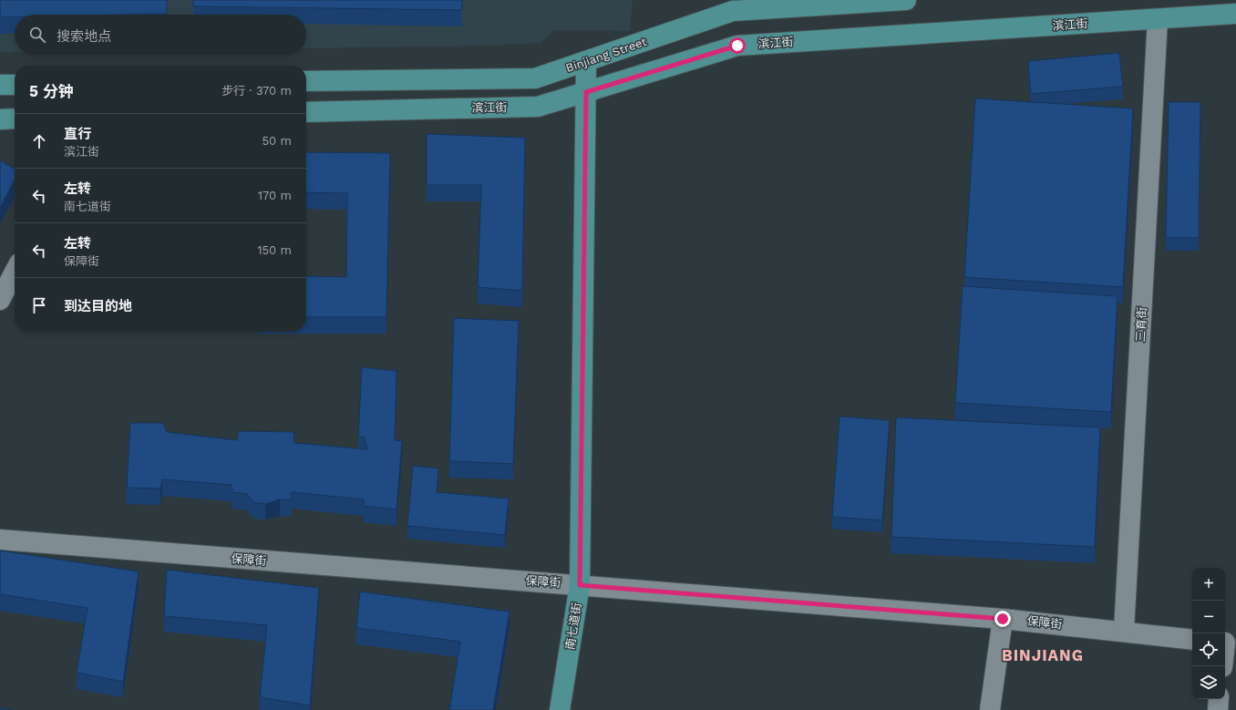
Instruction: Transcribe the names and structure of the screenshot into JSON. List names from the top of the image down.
{
  "streets": {
    "main road": ["滨江街", "Binjiang Street", "南七道街"],
    "street": ["三育街", "保障街"]
  },
  "crossings": [
    ["滨江街", "三育街"],
    ["滨江街", "南七道街"],
    ["Binjiang Street", "南七道街"],
    ["三育街", "保障街"],
    ["保障街", "南七道街"]
  ],
  "districts": ["BINJIANG"],
  "page": {
    "search": "搜索地点",
    "heading": ["5 分钟", "步行 · 370 m"],
    "list": [
      ["直行", "滨江街", "50 m"],
      ["左转", "南七道街", "170 m"],
      ["左转", "保障街", "150 m"],
      "到达目的地"
    ],
    "map_buttons": ["+", "−"]
  }
}
